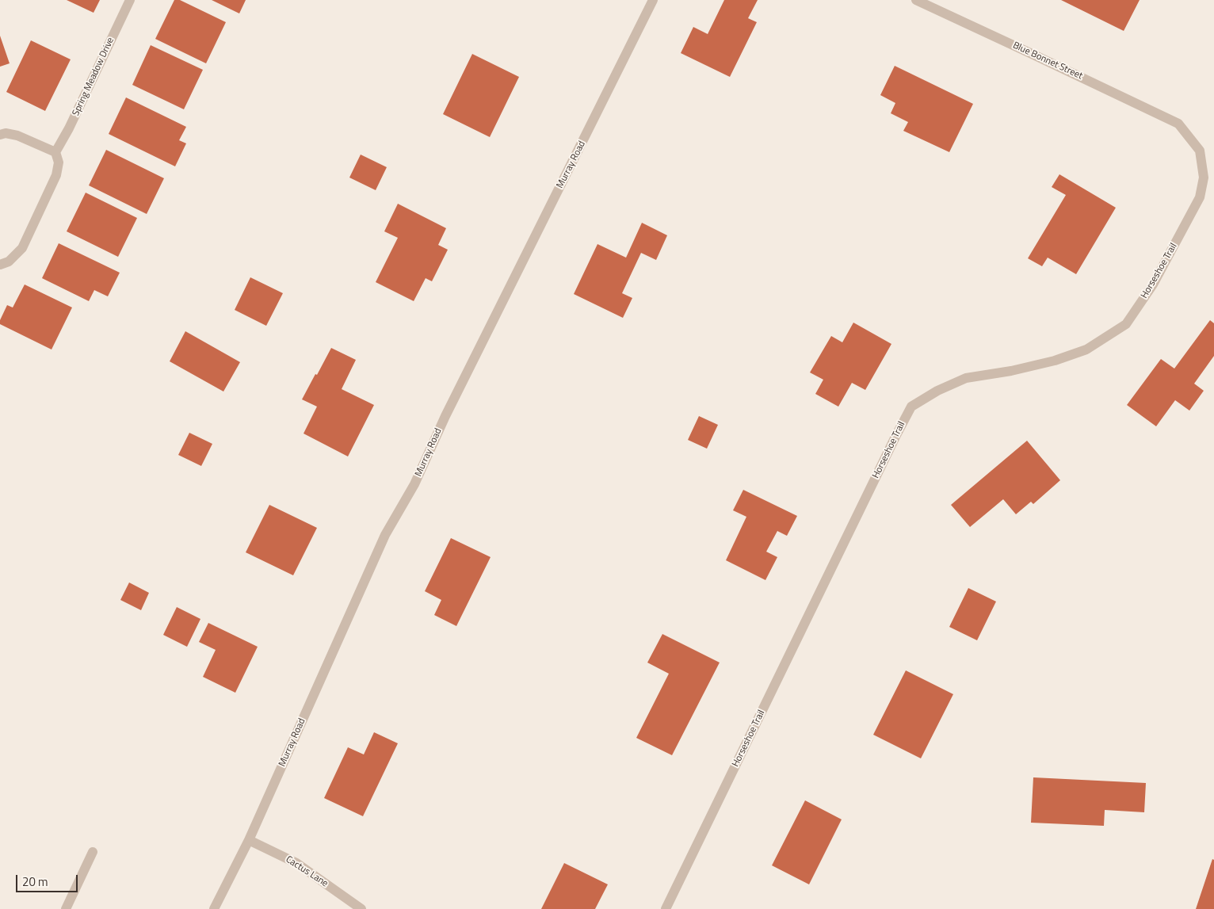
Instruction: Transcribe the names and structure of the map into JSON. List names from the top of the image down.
{
  "streets": {
    "street": [
      "Blue Bonnet Street",
      "Spring Meadow Drive",
      "Murray Road",
      "Horseshoe Trail",
      "Cactus Lane"
    ]
  },
  "crossings": [
    ["Blue Bonnet Street", "Horseshoe Trail"],
    ["Murray Road", "Cactus Lane"]
  ],
  "scale_bar": "20 m"
}
